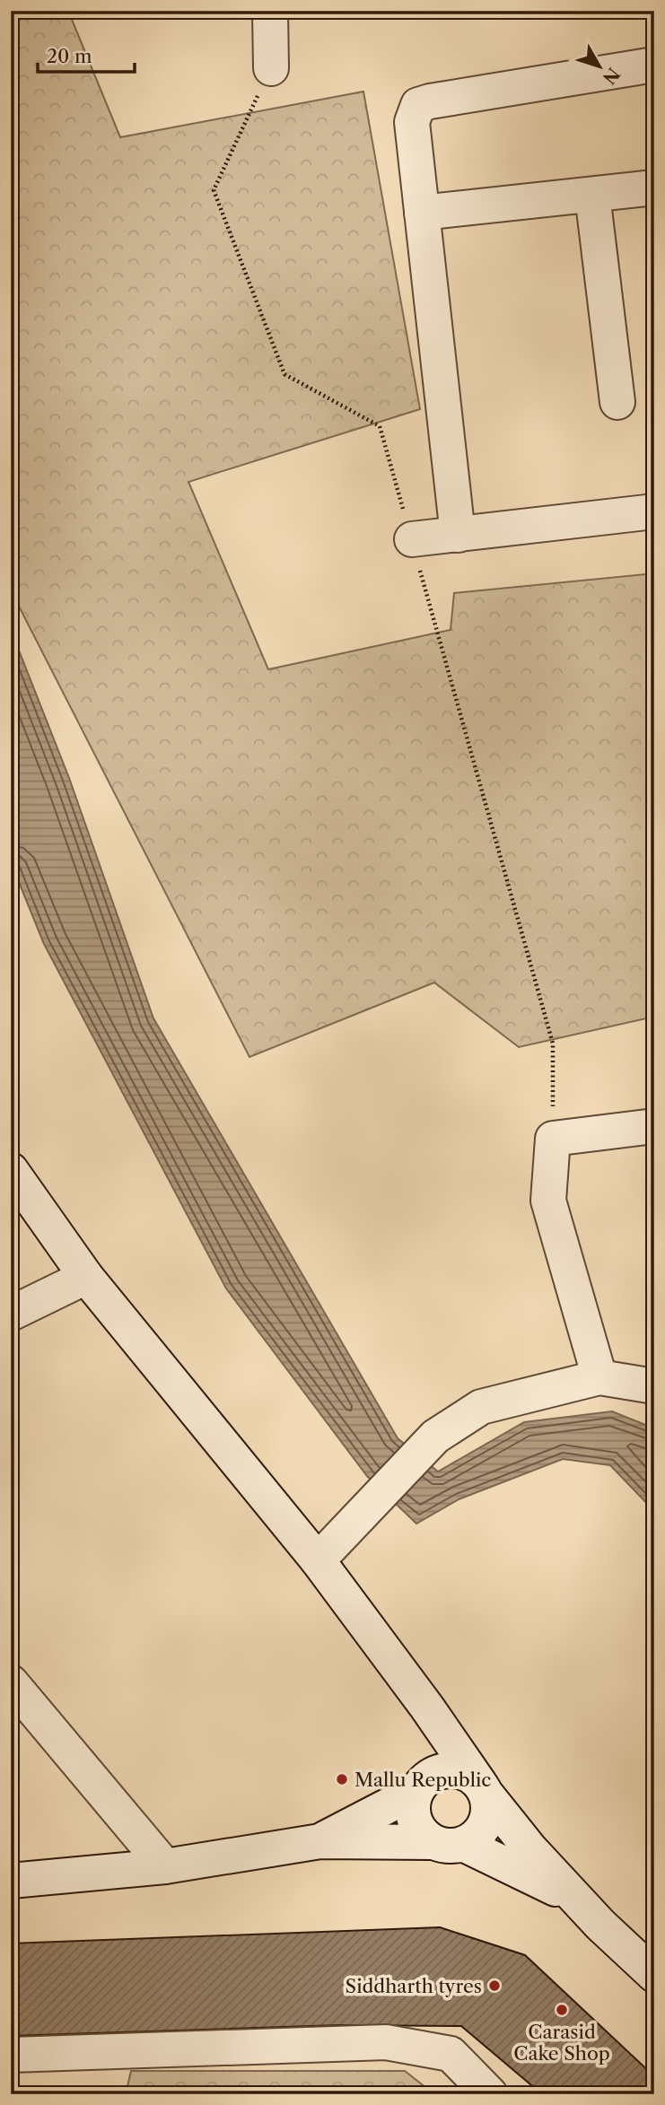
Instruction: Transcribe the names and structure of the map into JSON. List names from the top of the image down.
{
  "places": ["Mallu Republic", "Siddharth tyres", "Carasid Cake Shop"],
  "scale_bar": "20 m",
  "north": "bottom right"
}
